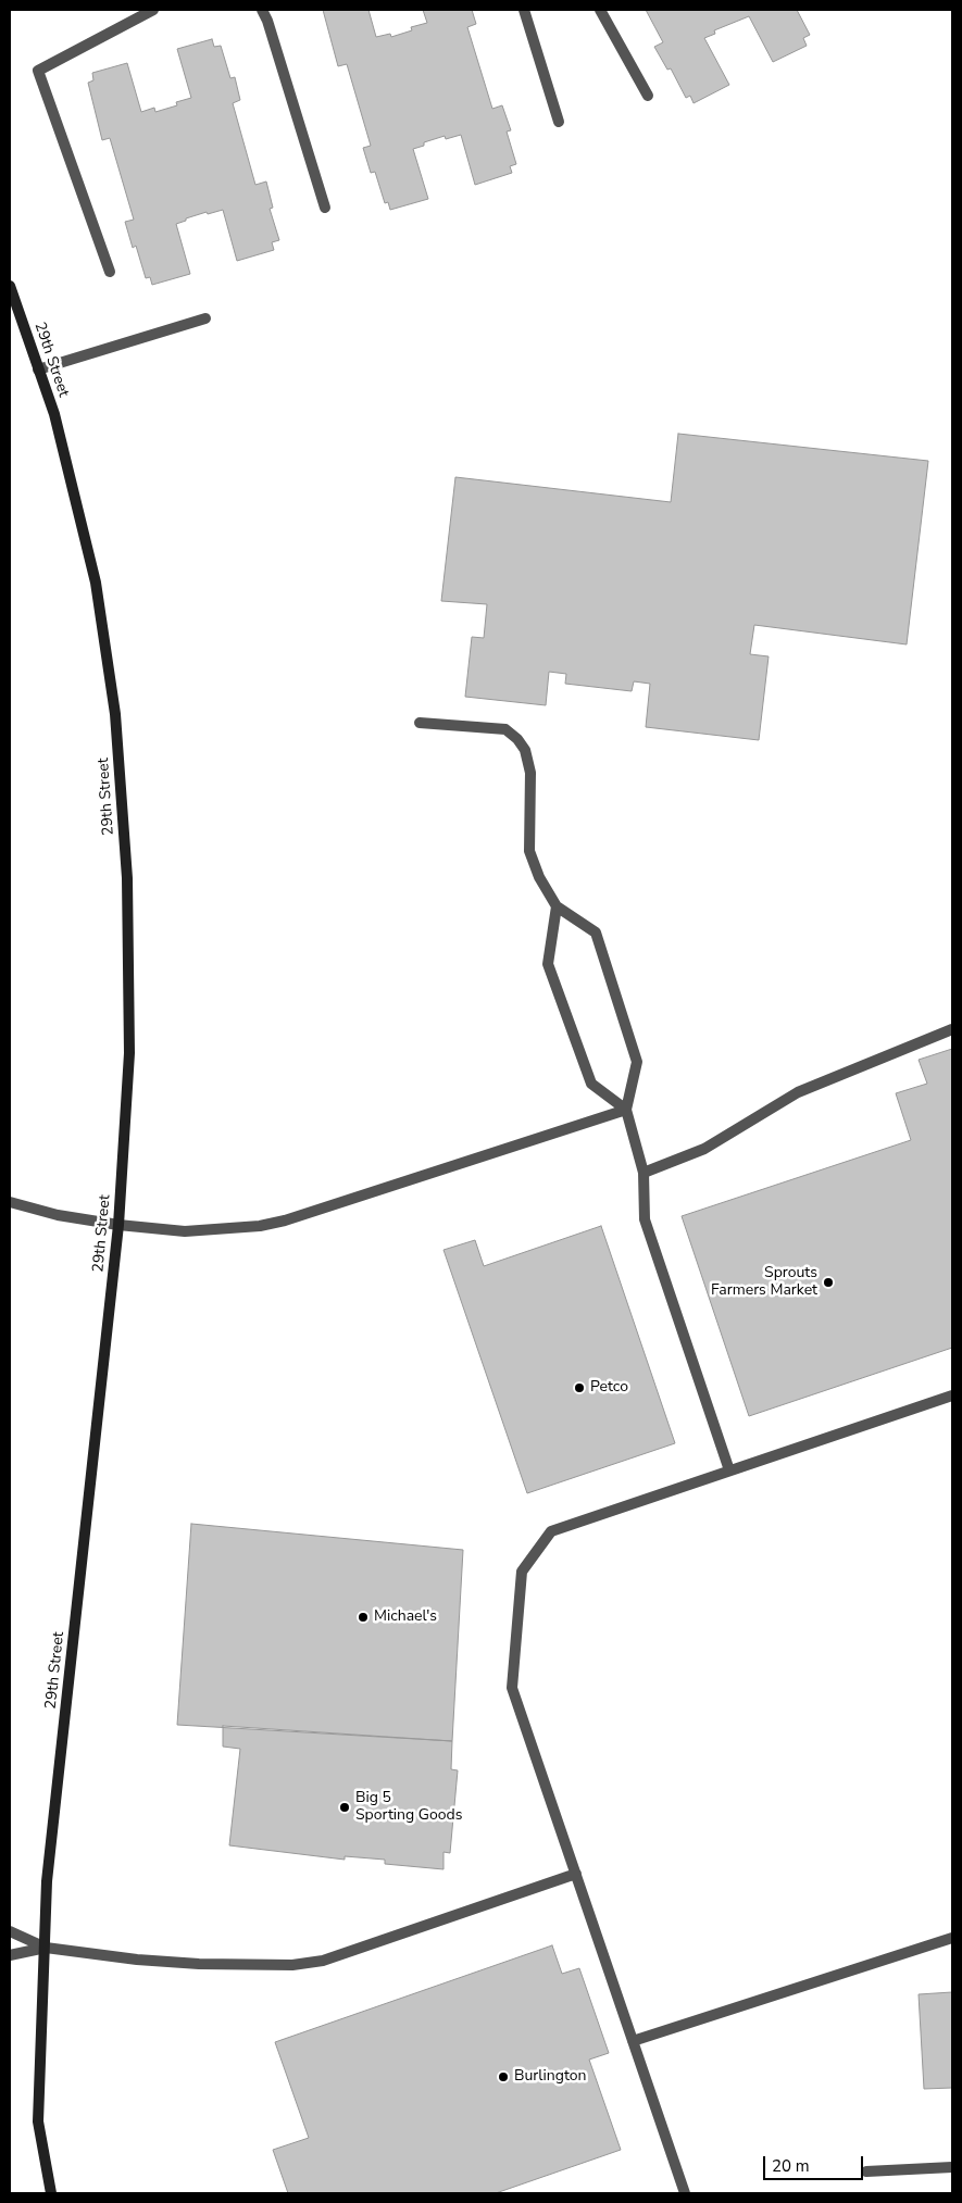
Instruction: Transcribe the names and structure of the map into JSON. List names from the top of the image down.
{
  "streets": {
    "street": ["29th Street"]
  },
  "places": [
    "Sprouts Farmers Market",
    "Petco",
    "Michael's",
    "Big 5 Sporting Goods",
    "Burlington"
  ],
  "scale_bar": "20 m"
}
